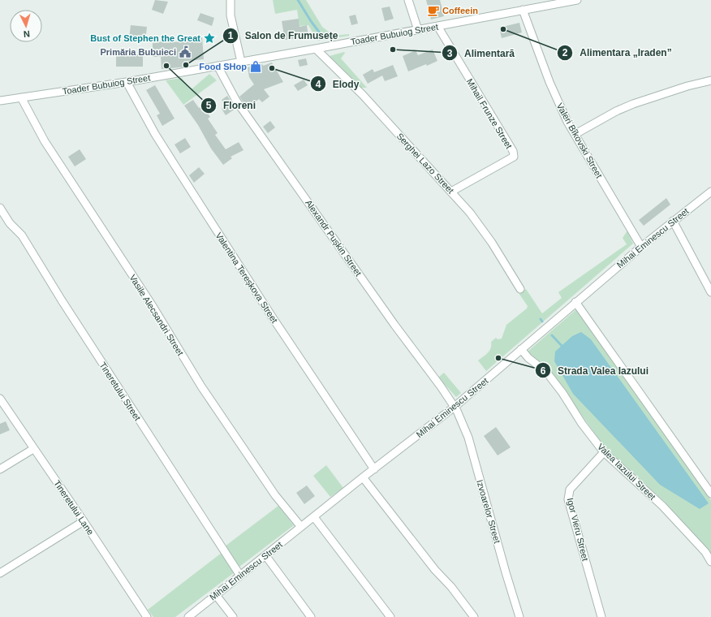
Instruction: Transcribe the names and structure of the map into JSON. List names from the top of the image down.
{
  "streets": {
    "street": [
      "Toader Bubuiog Street",
      "Mihail Frunze Street",
      "Valeri Bîkovski Street",
      "Serghei Lazo Street",
      "Alexandr Pușkin Street",
      "Mihai Eminescu Street",
      "Valentina Tereșkova Street",
      "Vasile Alecsandri Street",
      "Tineretului Street",
      "Valea Iazului Street",
      "Tineretului Lane",
      "Izvoarelor Street",
      "Igor Vieru Street"
    ]
  },
  "crossings": [
    ["Toader Bubuiog Street", "Mihail Frunze Street"],
    ["Toader Bubuiog Street", "Valeri Bîkovski Street"],
    ["Toader Bubuiog Street", "Serghei Lazo Street"],
    ["Toader Bubuiog Street", "Alexandr Pușkin Street"],
    ["Toader Bubuiog Street", "Valentina Tereșkova Street"],
    ["Toader Bubuiog Street", "Vasile Alecsandri Street"],
    ["Mihail Frunze Street", "Serghei Lazo Street"],
    ["Valeri Bîkovski Street", "Mihai Eminescu Street"],
    ["Alexandr Pușkin Street", "Mihai Eminescu Street"],
    ["Alexandr Pușkin Street", "Izvoarelor Street"],
    ["Mihai Eminescu Street", "Valentina Tereșkova Street"],
    ["Mihai Eminescu Street", "Vasile Alecsandri Street"],
    ["Mihai Eminescu Street", "Tineretului Street"],
    ["Mihai Eminescu Street", "Valea Iazului Street"],
    ["Mihai Eminescu Street", "Izvoarelor Street"],
    ["Valea Iazului Street", "Igor Vieru Street"]
  ],
  "places": {
    "cafe": ["Coffeein"],
    "other": [
      "Alimentara „Iraden”",
      "Alimentară",
      "Salon de Frumusețe",
      "Floreni",
      "Elody",
      "Strada Valea Iazului"
    ],
    "place": ["Bust of Stephen the Great"],
    "public building": ["Primăria Bubuieci"],
    "shop": ["Food SHop"]
  },
  "north": "bottom"
}
